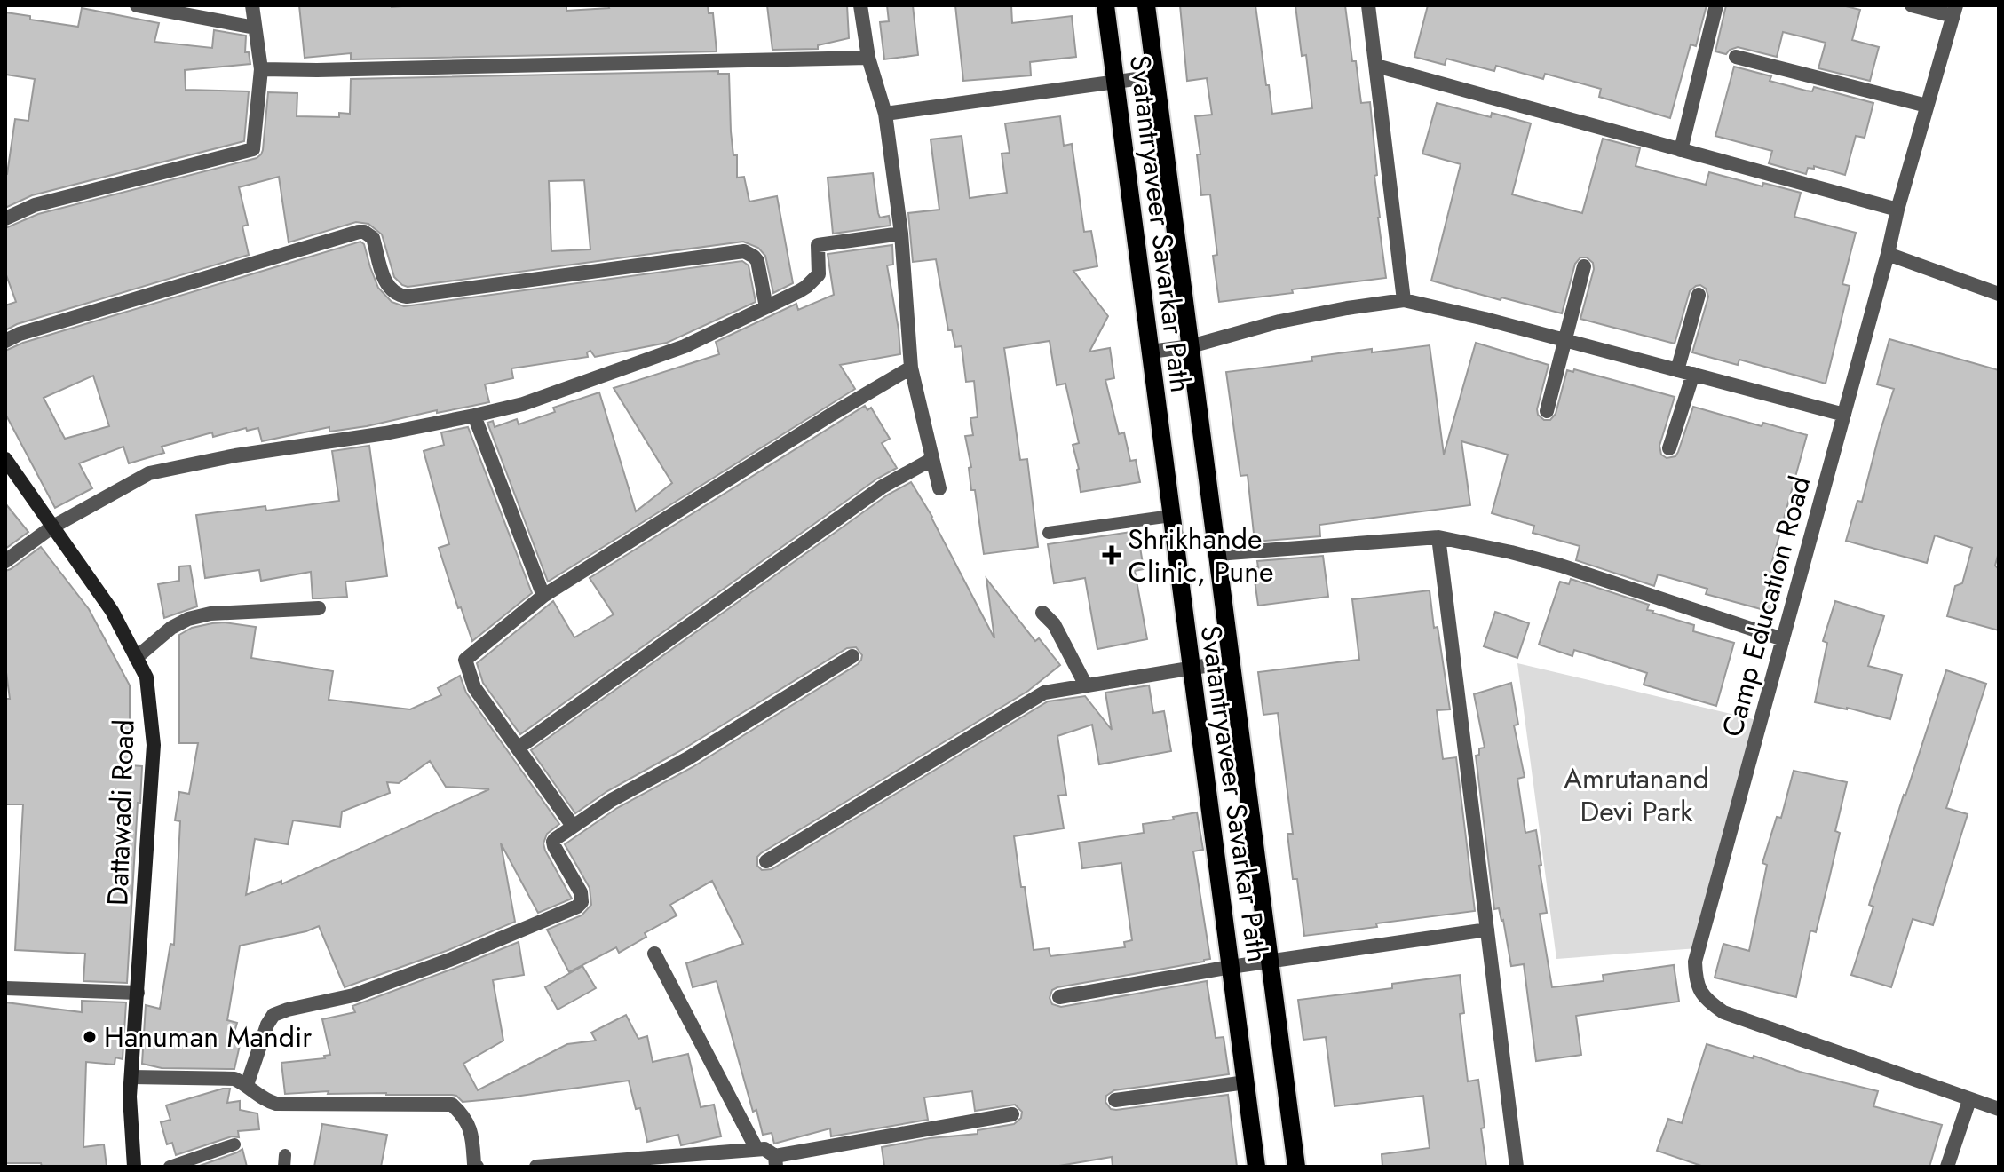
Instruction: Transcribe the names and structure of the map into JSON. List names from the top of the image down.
{
  "streets": {
    "main road": ["Svatantryaveer Savarkar Path"],
    "street": ["Camp Education Road", "Dattawadi Road"]
  },
  "parks": ["Amrutanand Devi Park"],
  "places": {
    "health": ["Shrikhande Clinic, Pune"],
    "other": ["Hanuman Mandir"]
  }
}
